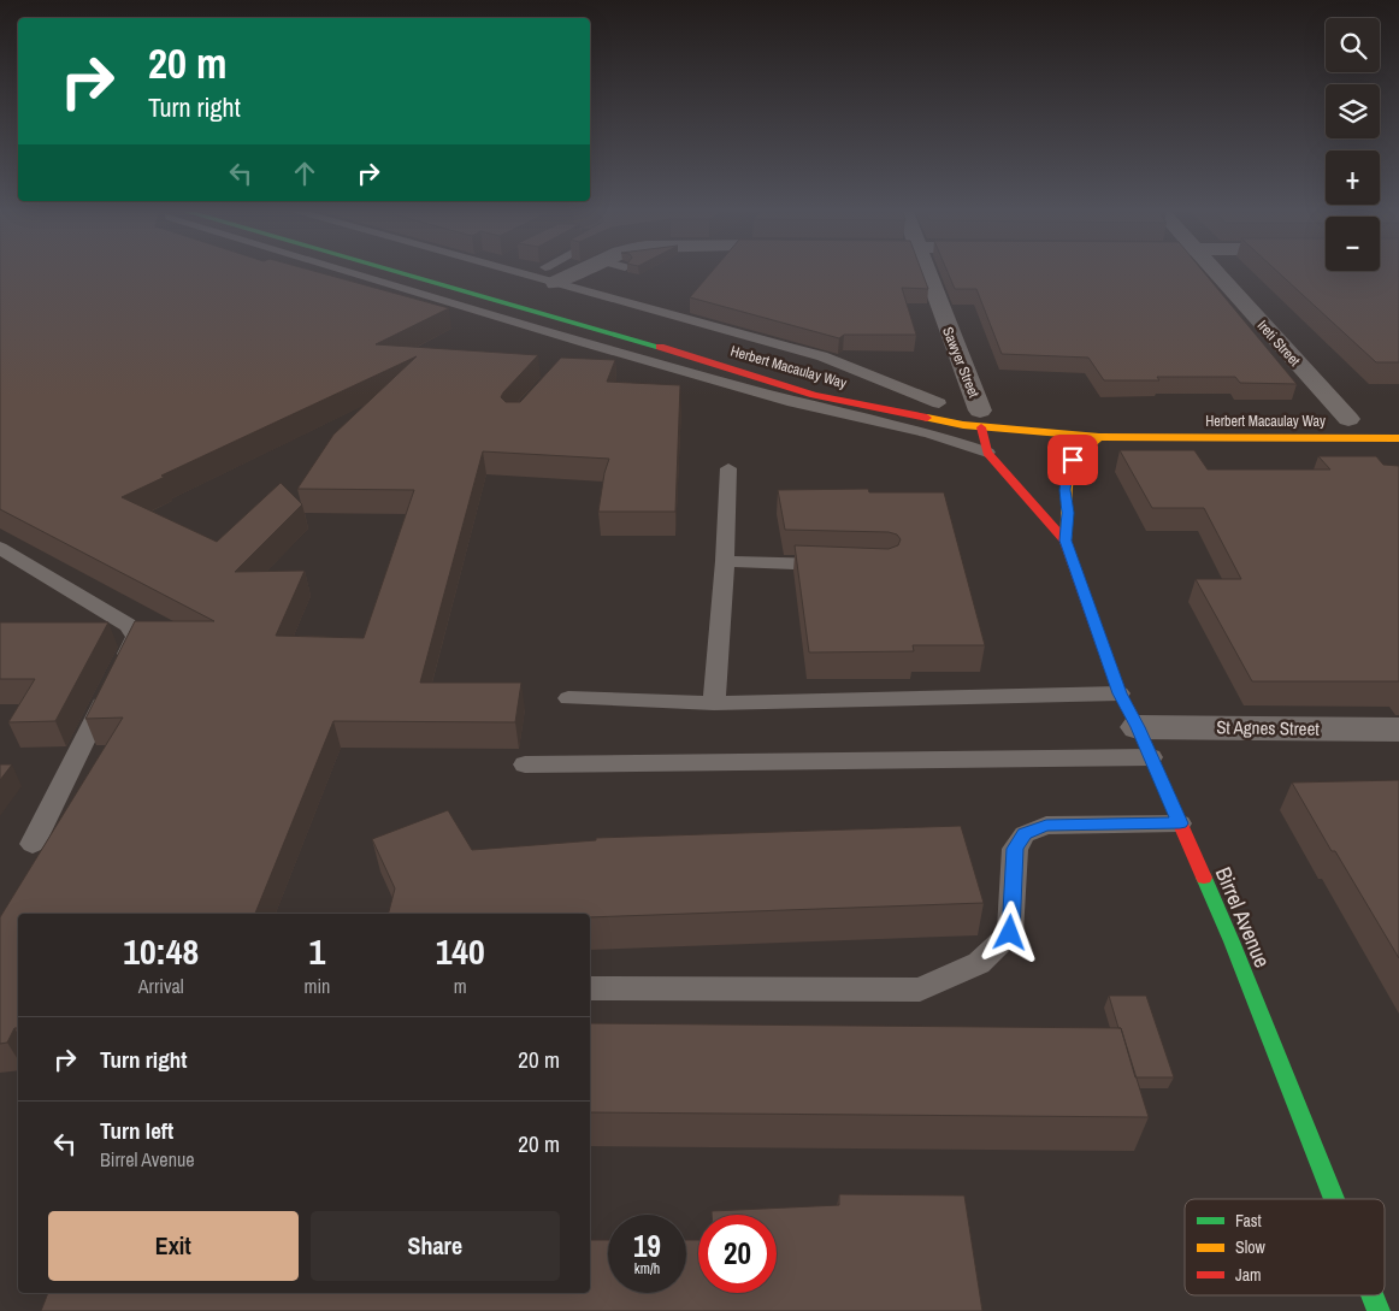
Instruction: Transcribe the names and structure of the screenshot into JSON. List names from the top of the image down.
{
  "streets": {
    "main road": ["Herbert Macaulay Way", "Birrel Avenue"],
    "street": ["Ireti Street", "Sawyer Street", "St Agnes Street"]
  },
  "crossings": [
    ["Ireti Street", "Herbert Macaulay Way"],
    ["Sawyer Street", "Herbert Macaulay Way"],
    ["St Agnes Street", "Birrel Avenue"]
  ],
  "legend": ["Fast", "Slow", "Jam"],
  "page": {
    "map_buttons": ["+", "−"],
    "turn": ["20 m", "Turn right"],
    "eta": [
      "10:48",
      "Arrival",
      "1",
      "min",
      "140",
      "m"
    ],
    "list": [
      {
        "name": "Turn right",
        "value": "20 m"
      },
      {
        "name": "Turn left",
        "note": "Birrel Avenue",
        "value": "20 m"
      }
    ],
    "buttons": ["Exit", "Share"],
    "speed": "19 km/h",
    "limit": "20"
  }
}
